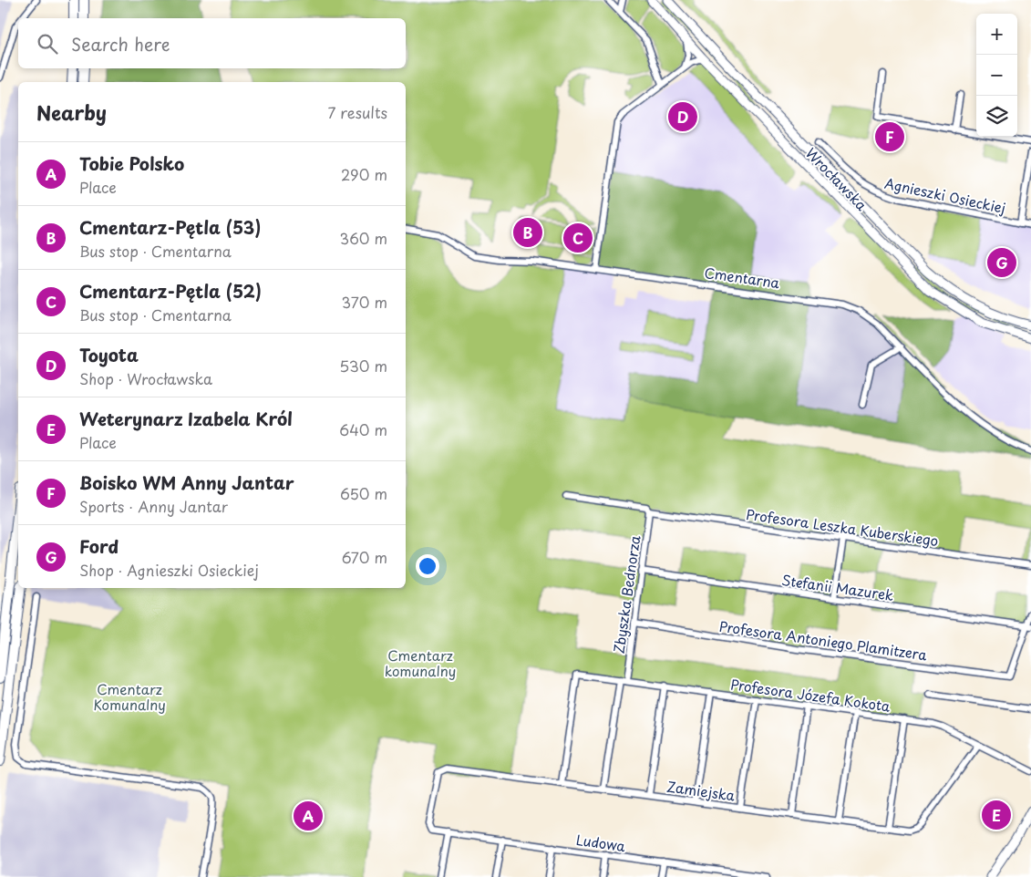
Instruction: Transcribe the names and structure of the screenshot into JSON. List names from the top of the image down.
{
  "streets": {
    "main road": ["Wrocławska"],
    "street": [
      "Agnieszki Osieckiej",
      "Cmentarna",
      "Profesora Leszka Kuberskiego",
      "Stefanii Mazurek",
      "Zbyszka Bednorza",
      "Profesora Antoniego Plamitzera",
      "Profesora Józefa Kokota",
      "Zamiejska",
      "Ludowa"
    ]
  },
  "crossings": [
    ["Profesora Leszka Kuberskiego", "Zbyszka Bednorza"],
    ["Stefanii Mazurek", "Zbyszka Bednorza"],
    ["Stefanii Mazurek", "Profesora Antoniego Plamitzera"],
    ["Zbyszka Bednorza", "Profesora Antoniego Plamitzera"],
    ["Zbyszka Bednorza", "Profesora Józefa Kokota"],
    ["Profesora Józefa Kokota", "Zamiejska"],
    ["Zamiejska", "Ludowa"]
  ],
  "parks": ["Cmentarz komunalny", "Cmentarz Komunalny"],
  "page": {
    "map_buttons": ["+", "−"],
    "search": "Search here",
    "heading": ["Nearby", "7 results"],
    "pins": [
      "D",
      "F",
      "B",
      "C",
      "G",
      "E",
      "A"
    ],
    "list": [
      {
        "mark": "A",
        "name": "Tobie Polsko",
        "note": "Place",
        "value": "290 m"
      },
      {
        "mark": "B",
        "name": "Cmentarz-Pętla (53)",
        "note": "Bus stop · Cmentarna",
        "value": "360 m"
      },
      {
        "mark": "C",
        "name": "Cmentarz-Pętla (52)",
        "note": "Bus stop · Cmentarna",
        "value": "370 m"
      },
      {
        "mark": "D",
        "name": "Toyota",
        "note": "Shop · Wrocławska",
        "value": "530 m"
      },
      {
        "mark": "E",
        "name": "Weterynarz Izabela Król",
        "note": "Place",
        "value": "640 m"
      },
      {
        "mark": "F",
        "name": "Boisko WM Anny Jantar",
        "note": "Sports · Anny Jantar",
        "value": "650 m"
      },
      {
        "mark": "G",
        "name": "Ford",
        "note": "Shop · Agnieszki Osieckiej",
        "value": "670 m"
      }
    ]
  }
}
